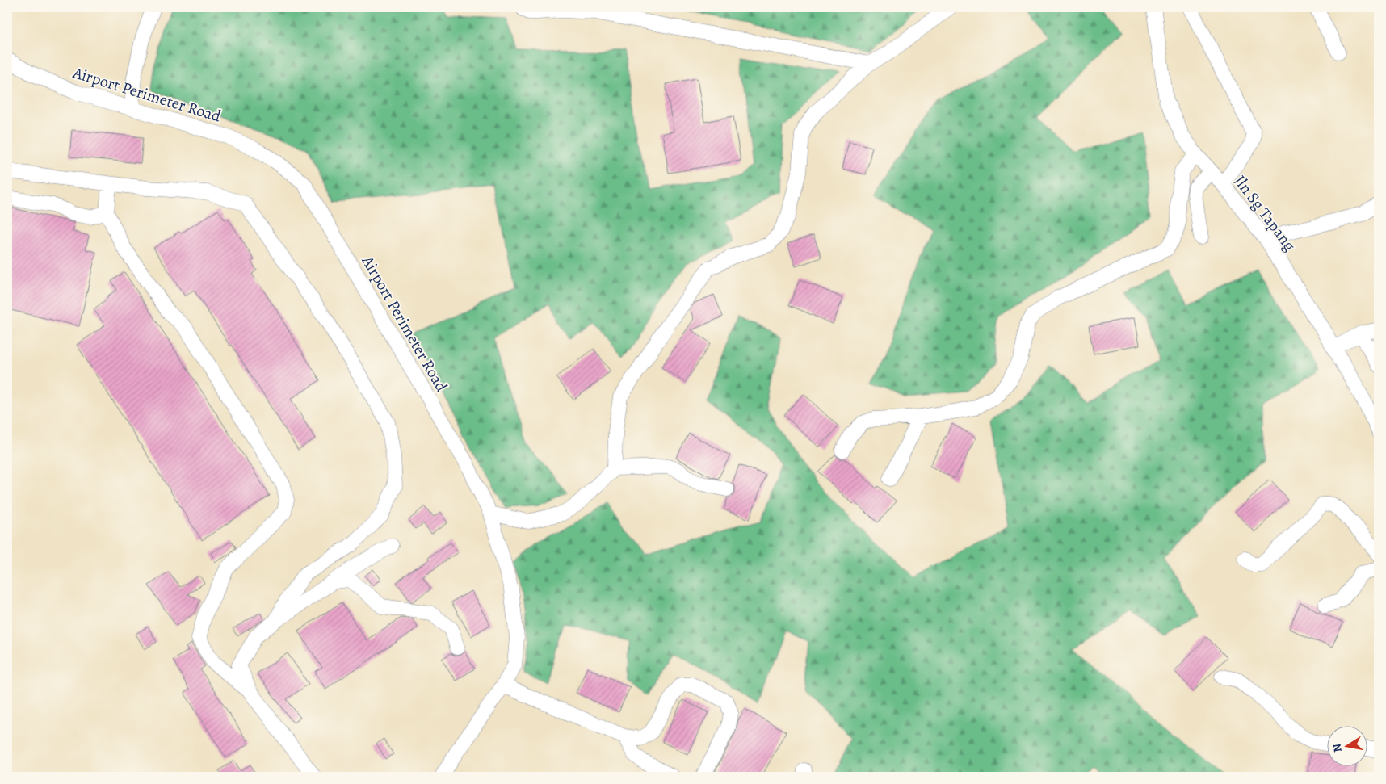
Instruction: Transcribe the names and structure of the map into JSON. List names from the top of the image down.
{
  "streets": {
    "street": ["Airport Perimeter Road", "Jln Sg Tapang"]
  },
  "north": "left"
}
